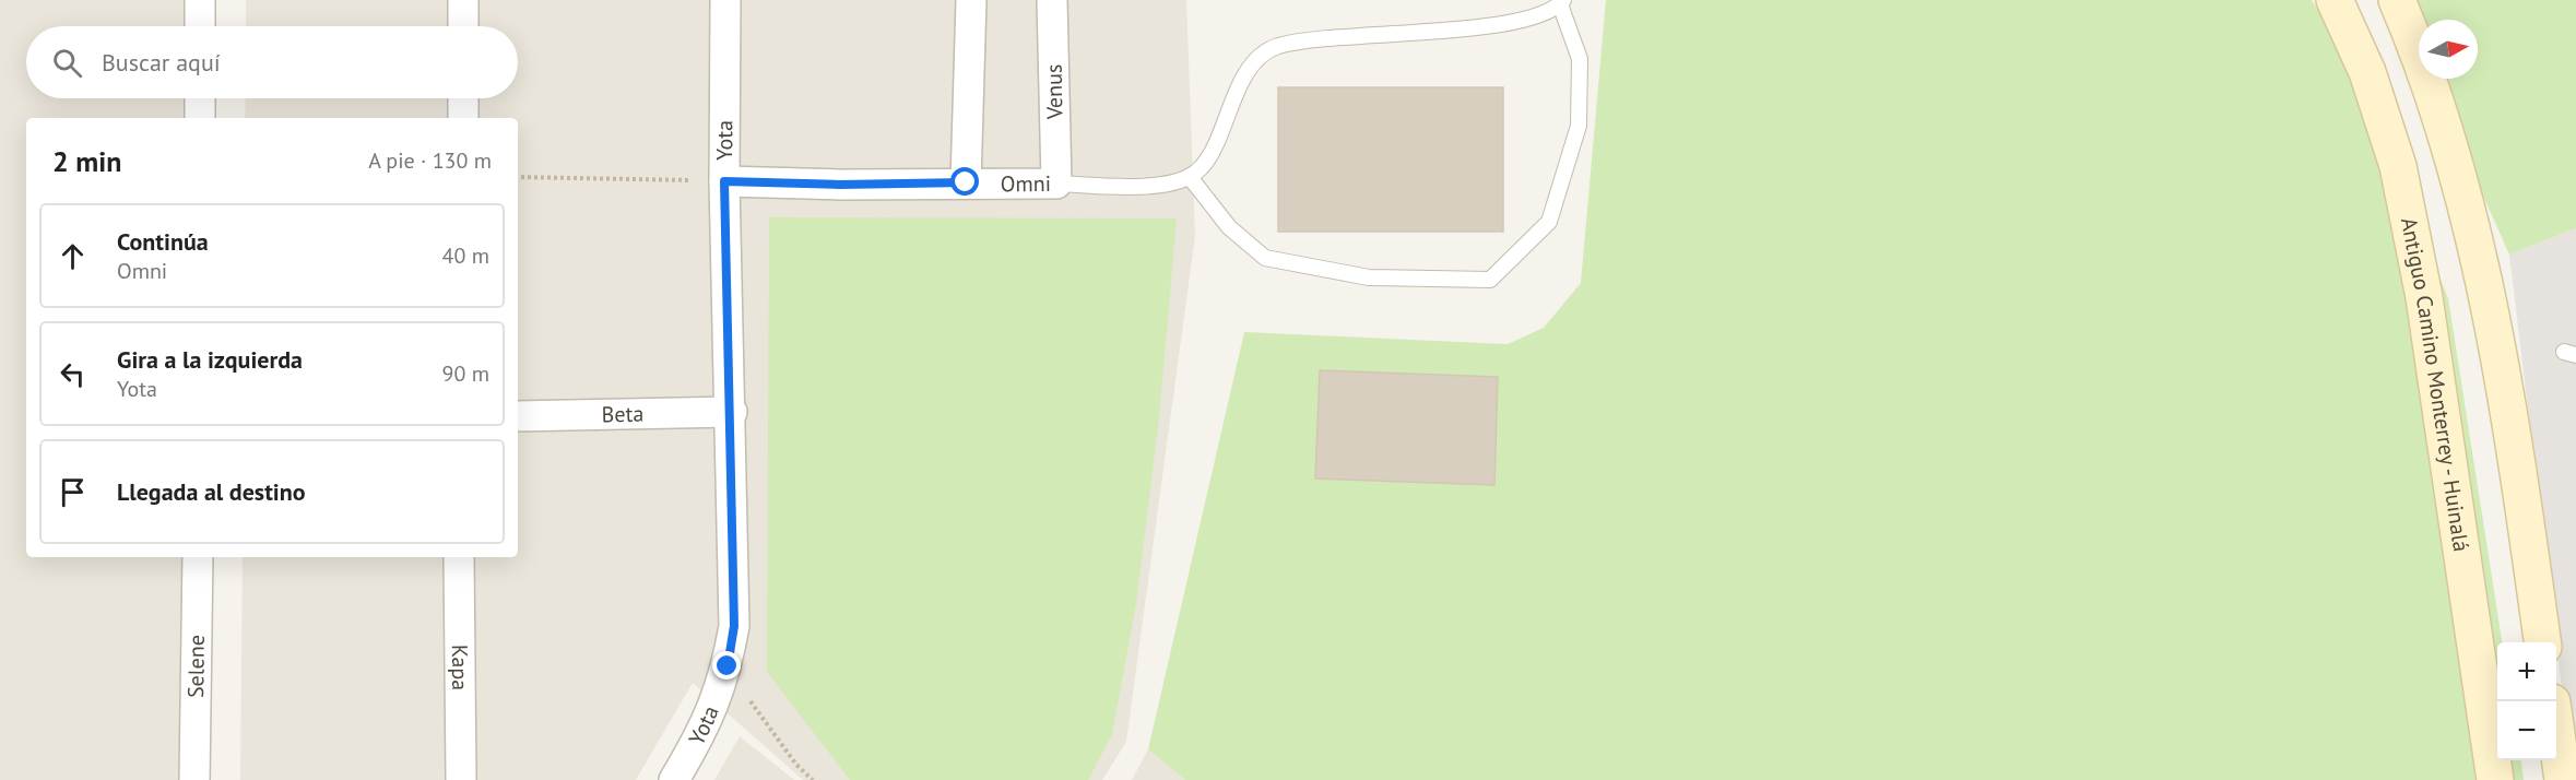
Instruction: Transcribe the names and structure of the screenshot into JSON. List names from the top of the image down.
{
  "streets": {
    "street": [
      "Venus",
      "Yota",
      "Omni",
      "Antiguo Camino Monterrey - Huinalá",
      "Beta",
      "Selene",
      "Kapa"
    ]
  },
  "crossings": [
    ["Venus", "Omni"],
    ["Yota", "Omni"],
    ["Yota", "Beta"]
  ],
  "north": "right",
  "page": {
    "search": "Buscar aquí",
    "heading": ["2 min", "A pie · 130 m"],
    "list": [
      ["Continúa", "Omni", "40 m"],
      ["Gira a la izquierda", "Yota", "90 m"],
      "Llegada al destino"
    ],
    "map_buttons": ["+", "−"]
  }
}
